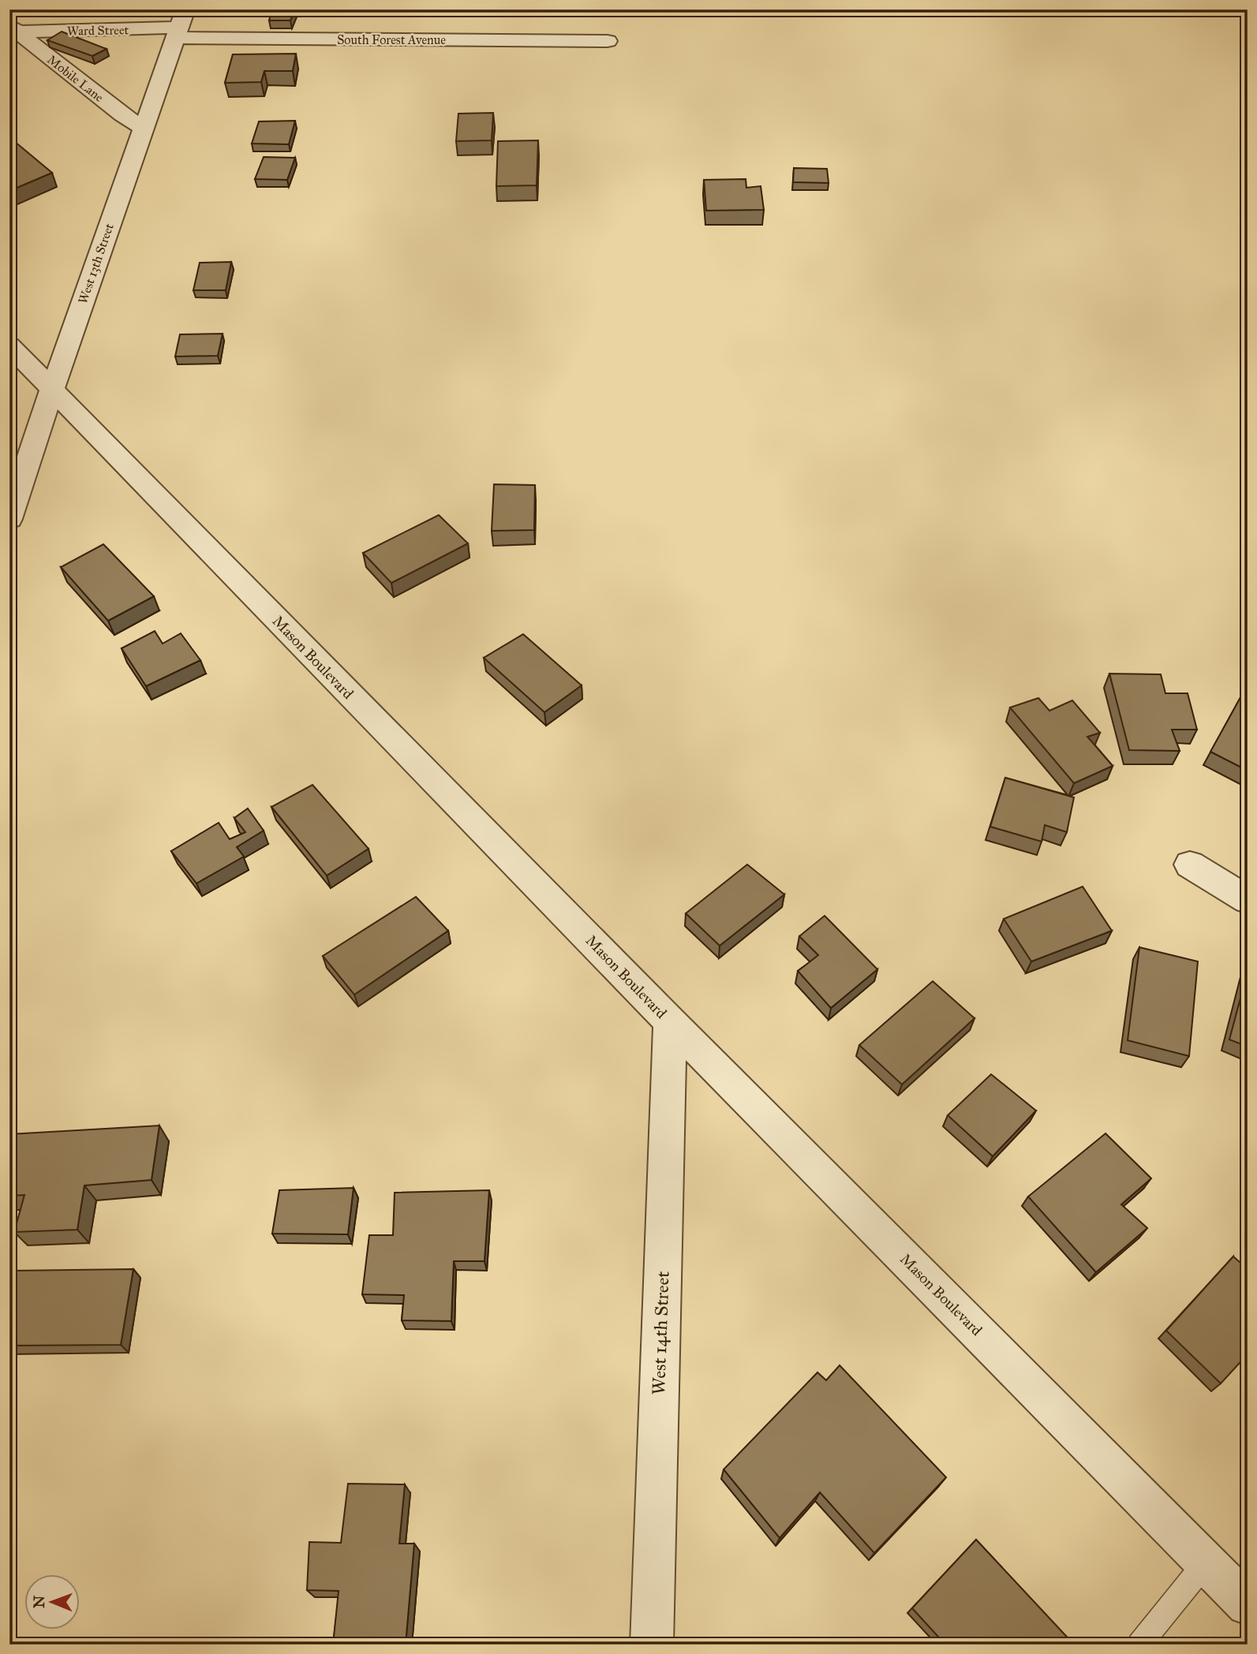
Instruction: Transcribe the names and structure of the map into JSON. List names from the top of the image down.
{
  "streets": {
    "street": [
      "Ward Street",
      "South Forest Avenue",
      "Mobile Lane",
      "West 13th Street",
      "Mason Boulevard",
      "West 14th Street"
    ]
  },
  "crossings": [
    ["Ward Street", "South Forest Avenue"],
    ["Ward Street", "Mobile Lane"],
    ["Ward Street", "West 13th Street"],
    ["South Forest Avenue", "West 13th Street"],
    ["Mobile Lane", "West 13th Street"],
    ["West 13th Street", "Mason Boulevard"],
    ["Mason Boulevard", "West 14th Street"]
  ],
  "north": "left"
}
